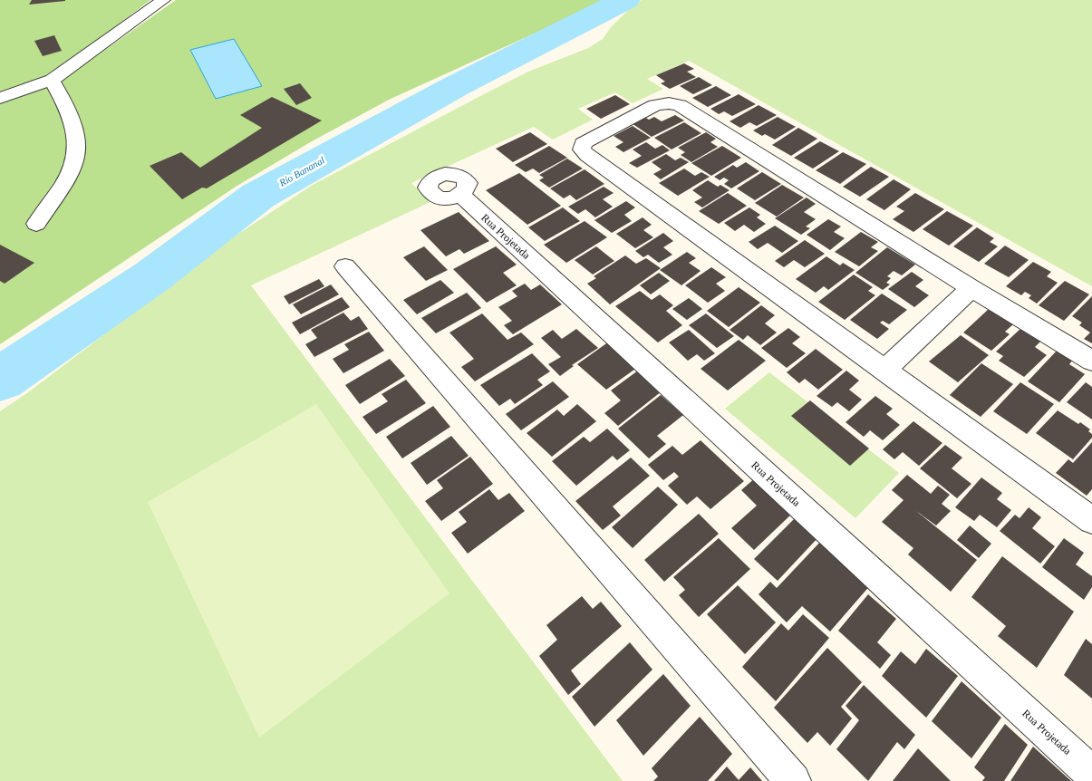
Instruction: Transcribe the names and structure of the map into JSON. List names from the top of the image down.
{
  "streets": {
    "street": ["Rua Projetada"]
  },
  "water": ["Rio Bananal"]
}
